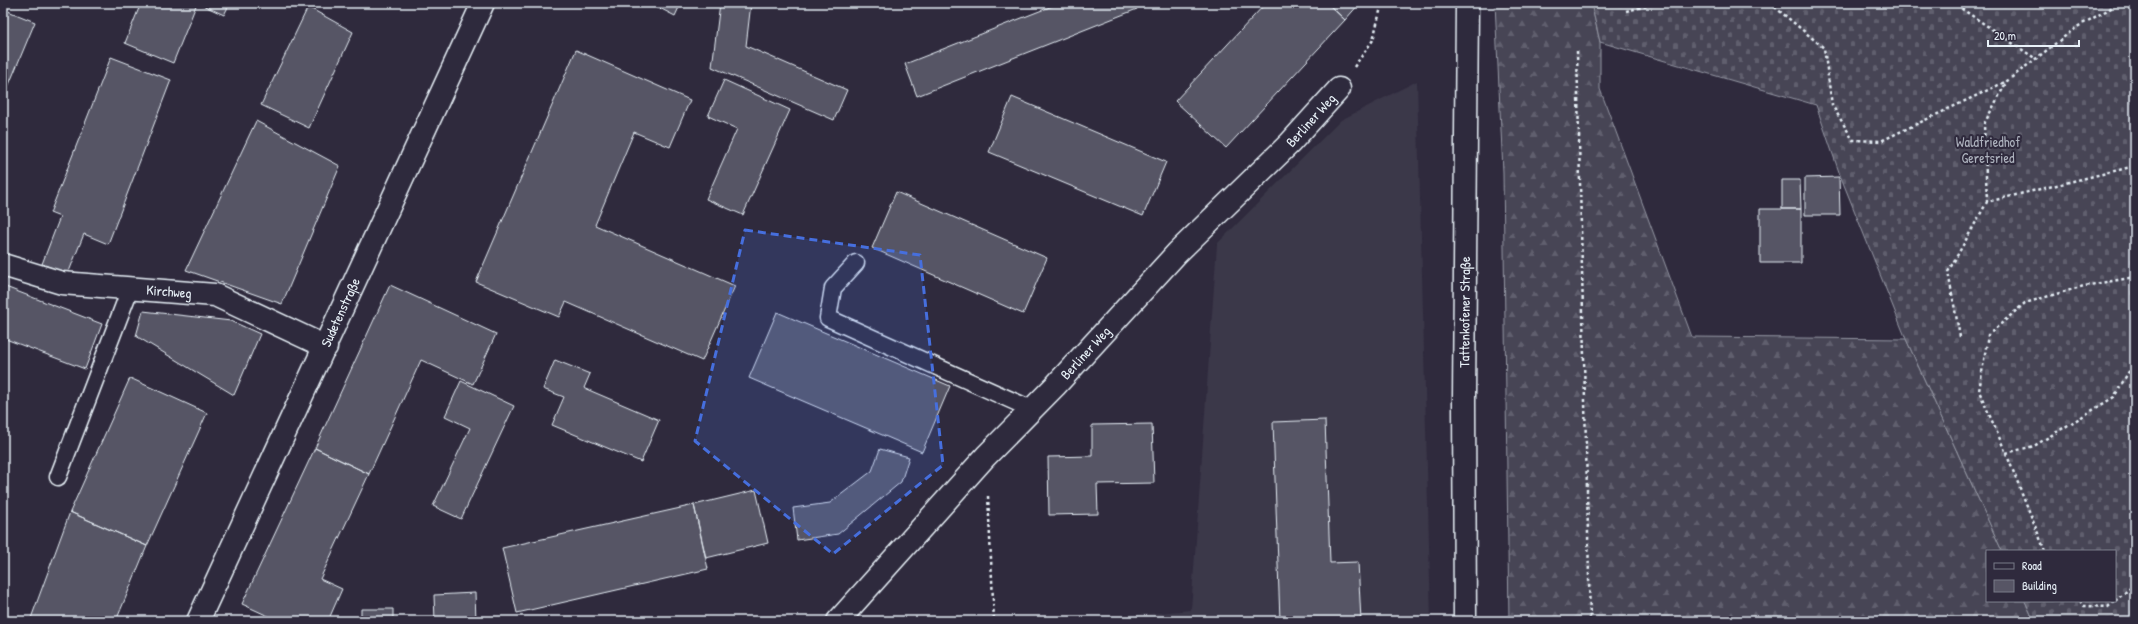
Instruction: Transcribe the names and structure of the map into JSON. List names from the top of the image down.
{
  "streets": {
    "street": [
      "Berliner Weg",
      "Kirchweg",
      "Tattenkofener Straße",
      "Sudetenstraße"
    ]
  },
  "crossings": [
    ["Kirchweg", "Sudetenstraße"]
  ],
  "parks": ["Waldfriedhof Geretsried"],
  "legend": ["Road", "Building"],
  "scale_bar": "20 m"
}
